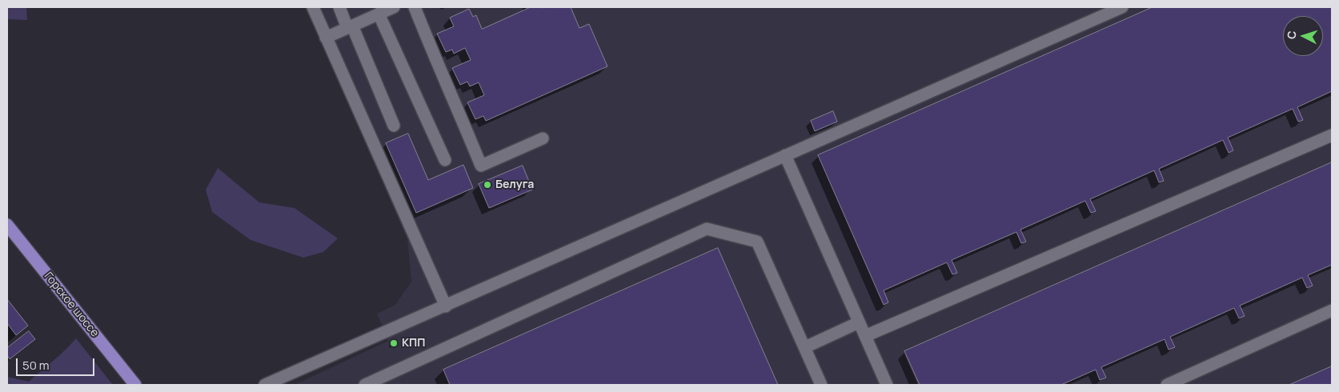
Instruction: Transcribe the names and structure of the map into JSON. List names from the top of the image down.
{
  "streets": {
    "main road": ["Горское шоссе"]
  },
  "places": ["Белуга", "КПП"],
  "scale_bar": "50 m",
  "north": "left"
}
